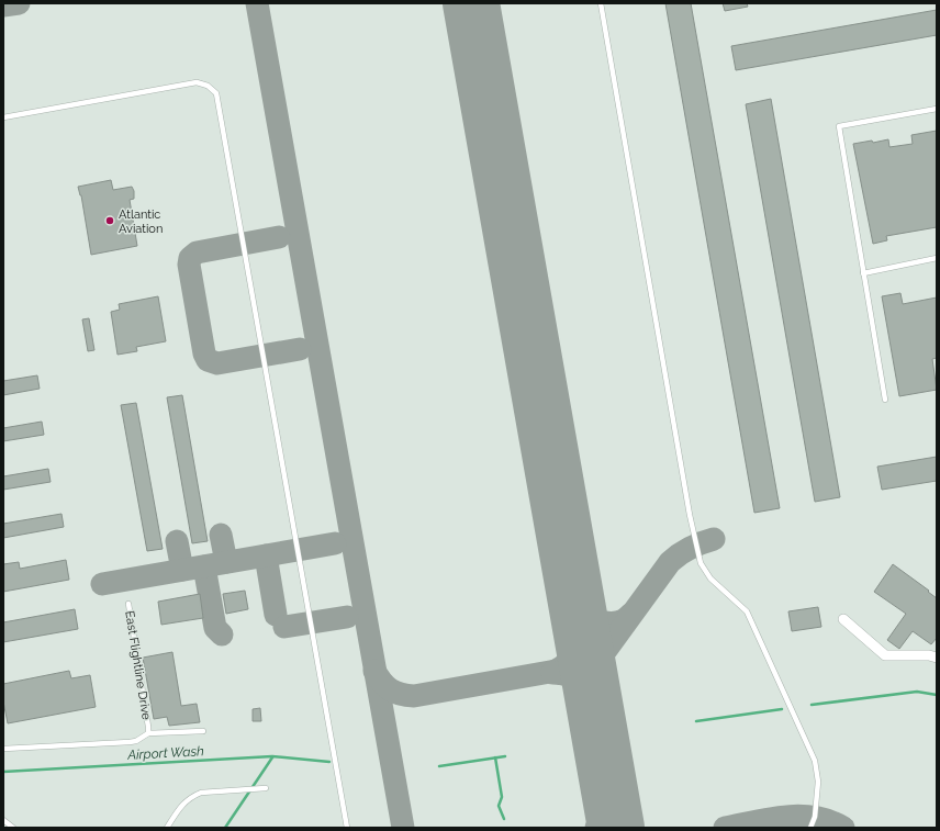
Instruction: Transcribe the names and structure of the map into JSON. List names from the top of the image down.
{
  "streets": {
    "lane": ["East Flightline Drive"]
  },
  "water": ["Airport Wash"],
  "places": ["Atlantic Aviation"]
}
